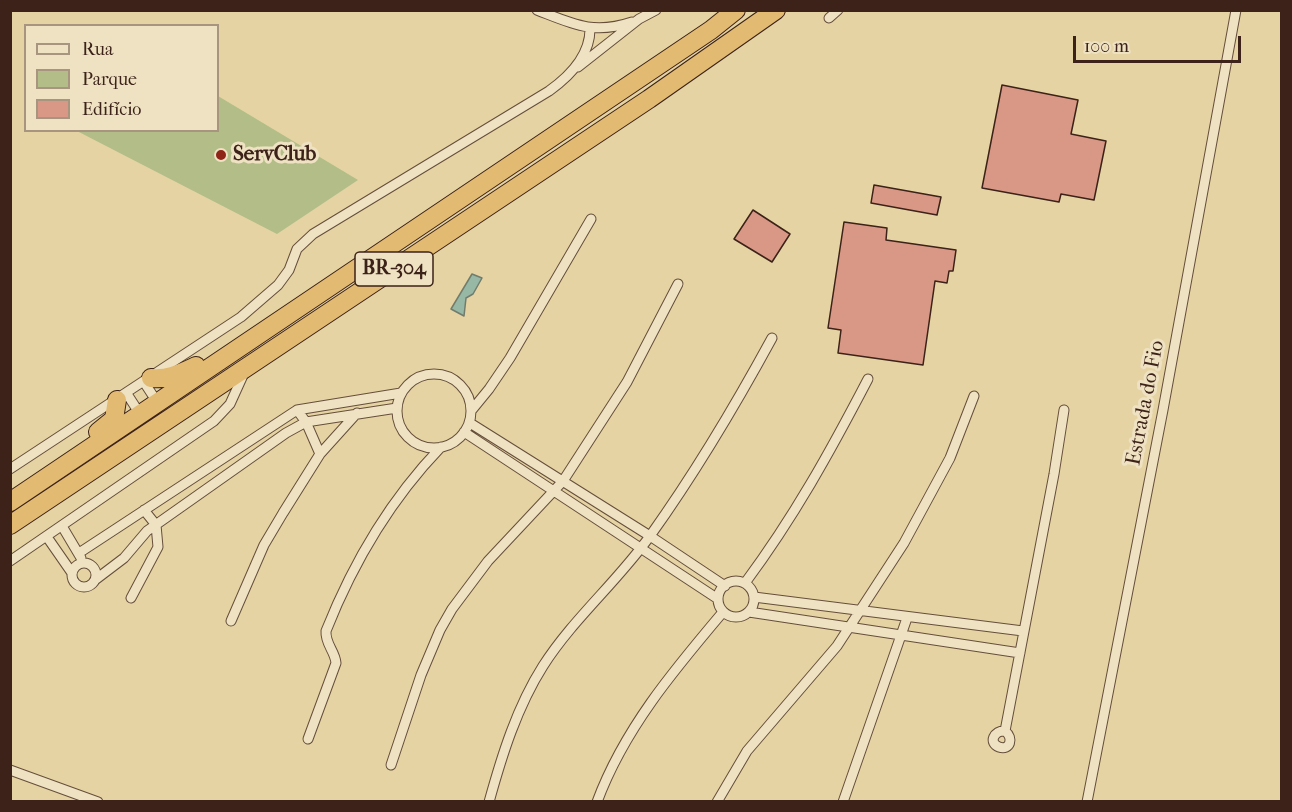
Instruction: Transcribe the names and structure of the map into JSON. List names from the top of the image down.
{
  "streets": {
    "highway": ["BR-304"],
    "street": ["Estrada do Fio"]
  },
  "places": ["ServClub"],
  "legend": ["Rua", "Parque", "Edifício"],
  "scale_bar": "100 m"
}
